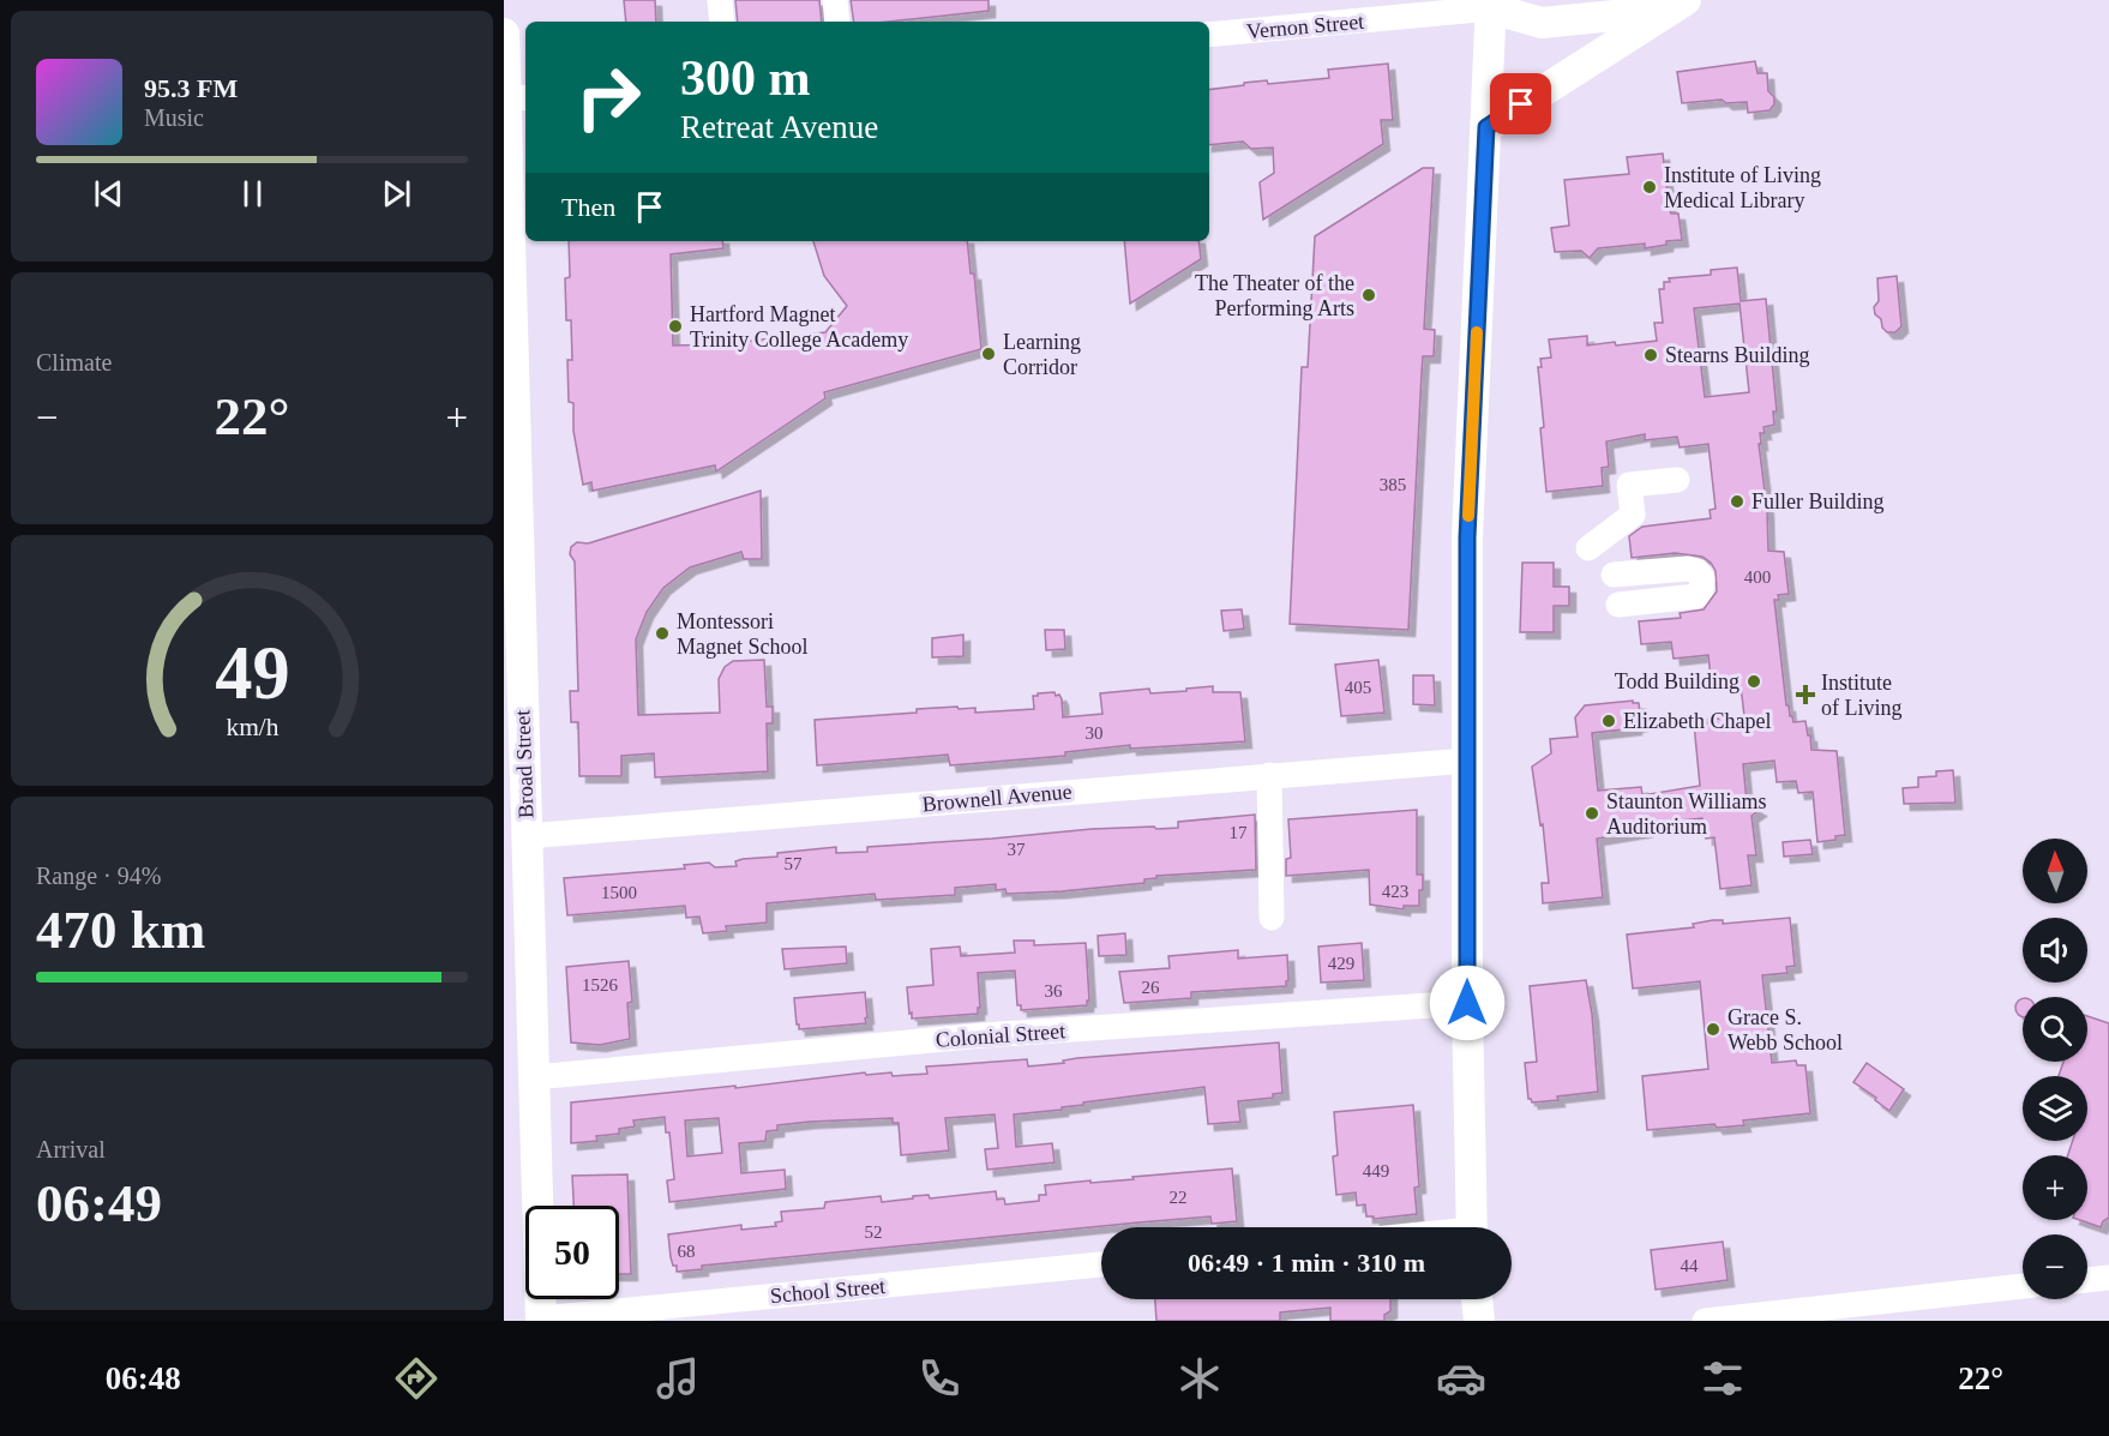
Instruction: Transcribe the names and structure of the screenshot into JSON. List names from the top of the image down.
{
  "streets": {
    "main road": ["Broad Street"],
    "street": [
      "Vernon Street",
      "Brownell Avenue",
      "Colonial Street",
      "School Street"
    ]
  },
  "crossings": [
    ["Broad Street", "Brownell Avenue"],
    ["Broad Street", "Colonial Street"],
    ["Broad Street", "School Street"]
  ],
  "places": {
    "other": [
      "Institute of Living Medical Library",
      "The Theater of the Performing Arts",
      "Hartford Magnet Trinity College Academy",
      "Learning Corridor",
      "Stearns Building",
      "Fuller Building",
      "Montessori Magnet School",
      "Todd Building",
      "Elizabeth Chapel",
      "Staunton Williams Auditorium",
      "Grace S. Webb School"
    ],
    "health": ["Institute of Living"]
  },
  "house_numbers": [
    "385",
    "400",
    "405",
    "30",
    "17",
    "37",
    "57",
    "423",
    "1500",
    "429",
    "1526",
    "26",
    "36",
    "449",
    "22",
    "52",
    "68",
    "44"
  ],
  "north": "top",
  "page": {
    "turn": ["300 m", "Retreat Avenue"],
    "song": ["95.3 FM", "Music"],
    "then": "Then",
    "tile": [
      "Climate",
      ["Range · 94%", "470 km"],
      ["Arrival", "06:49"]
    ],
    "heat": ["−", "22°", "+"],
    "map_buttons": ["+", "−"],
    "limit": "50",
    "trip": "06:49 · 1 min · 310 m",
    "tabs": ["06:48", "22°"],
    "gauge": ["49", "km/h"]
  }
}
